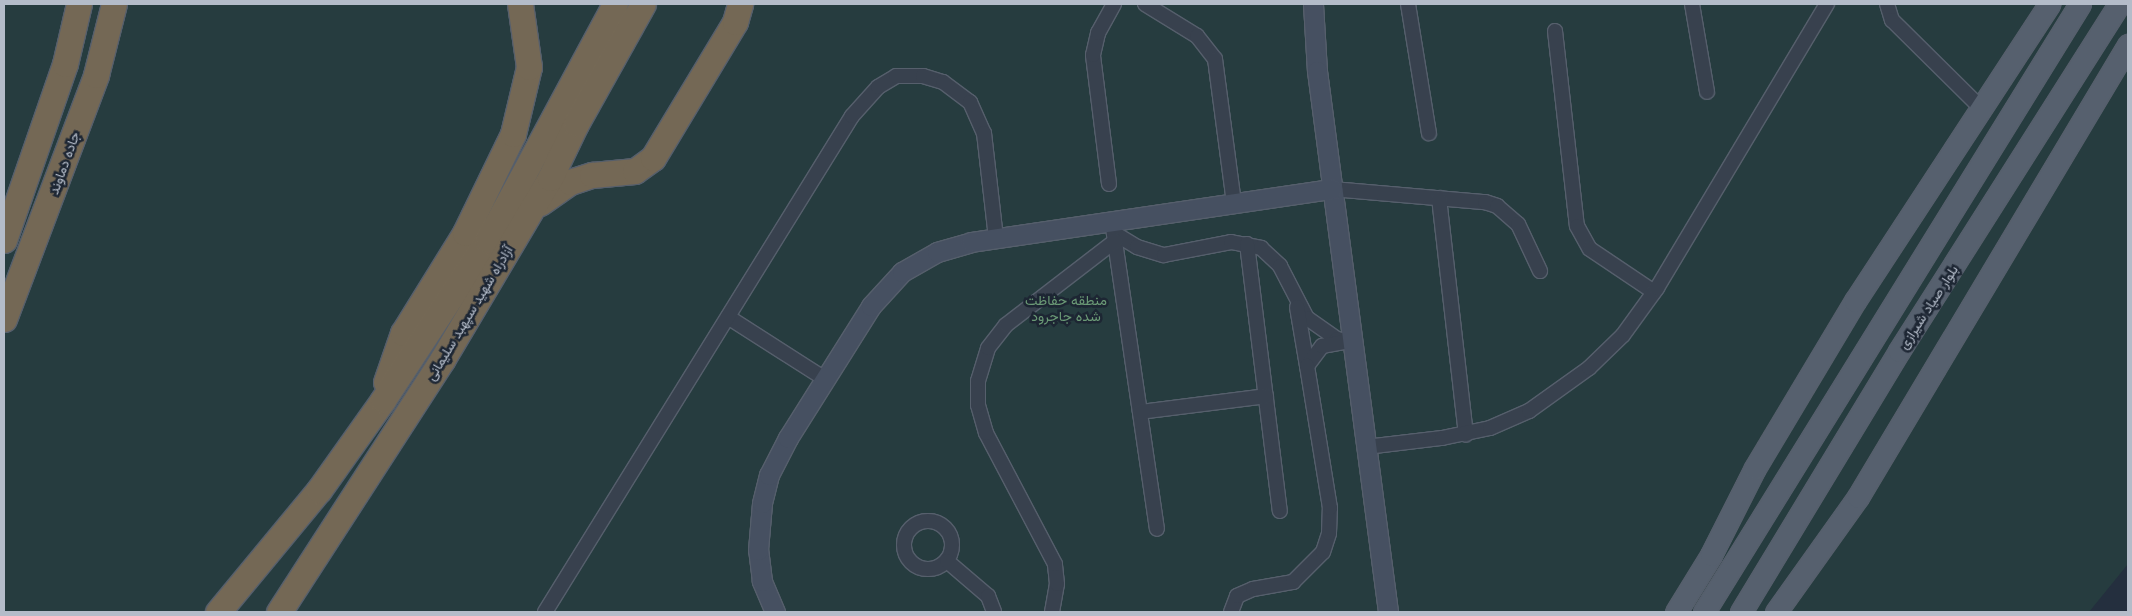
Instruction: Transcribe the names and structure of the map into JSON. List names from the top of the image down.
{
  "streets": {
    "highway": ["جاده دماوند", "آزادراه شهید سپهبد سلیمانی"],
    "main road": ["بلوار صیاد شیرازی"]
  },
  "parks": ["منطقه حفاظت شده جاجرود"]
}
